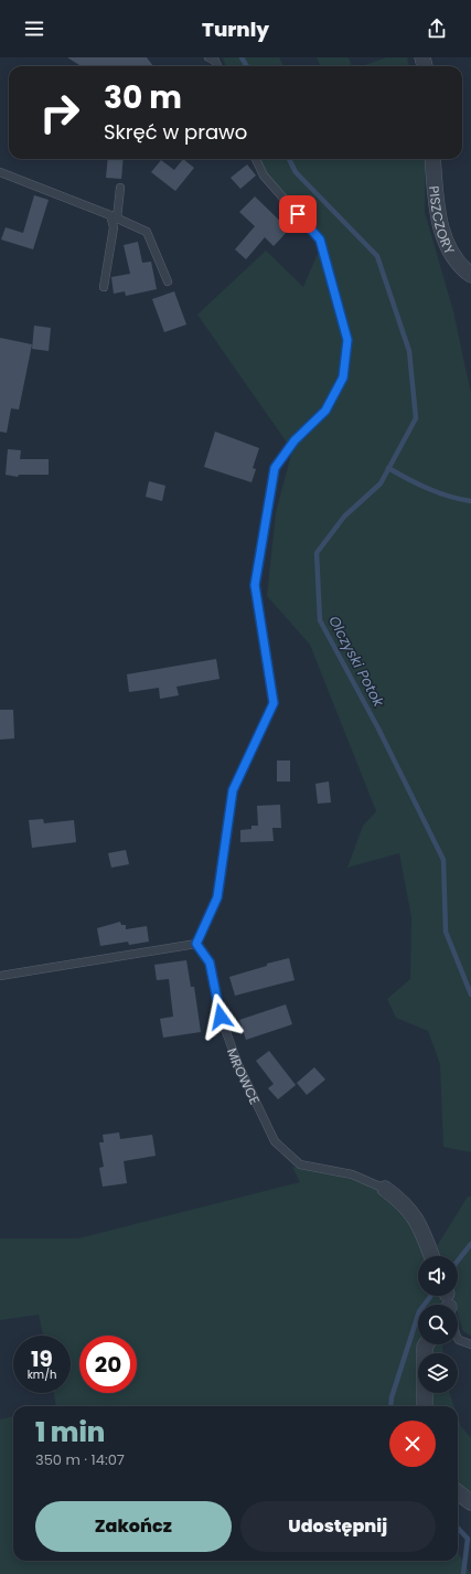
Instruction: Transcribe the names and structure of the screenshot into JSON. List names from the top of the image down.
{
  "streets": {
    "street": ["PISZCZORY", "MROWCE"]
  },
  "water": ["Olczyski Potok"],
  "page": {
    "header": "Turnly",
    "turn": ["30 m", "Skręć w prawo"],
    "speed": "19 km/h",
    "limit": "20",
    "heading": ["1 min", "350 m · 14:07"],
    "buttons": ["Zakończ", "Udostępnij"]
  }
}
